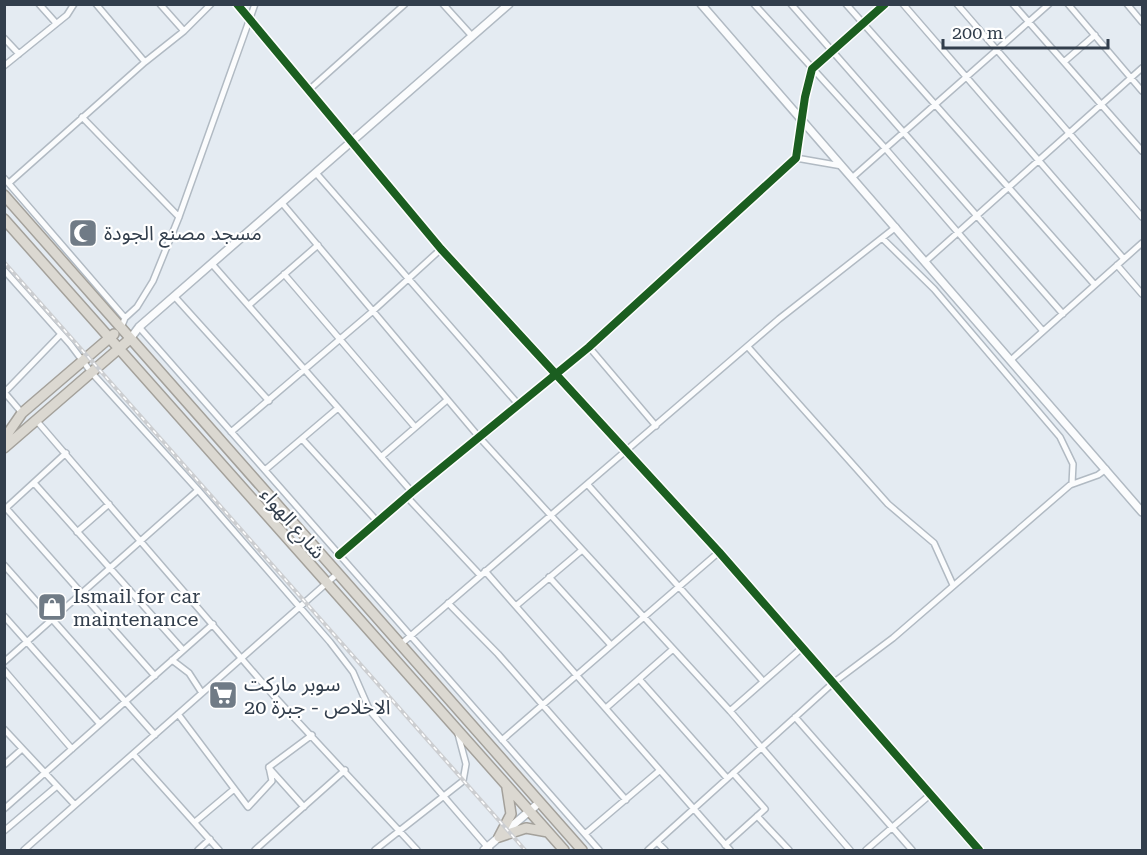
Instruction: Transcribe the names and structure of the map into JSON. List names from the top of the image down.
{
  "streets": {
    "highway": ["شارع الهواء"]
  },
  "places": {
    "mosque": ["مسجد مصنع الجودة"],
    "shop": ["Ismail for car maintenance"],
    "supermarket": ["سوبر ماركت الاخلاص - جبرة 20"]
  },
  "scale_bar": "200 m"
}
